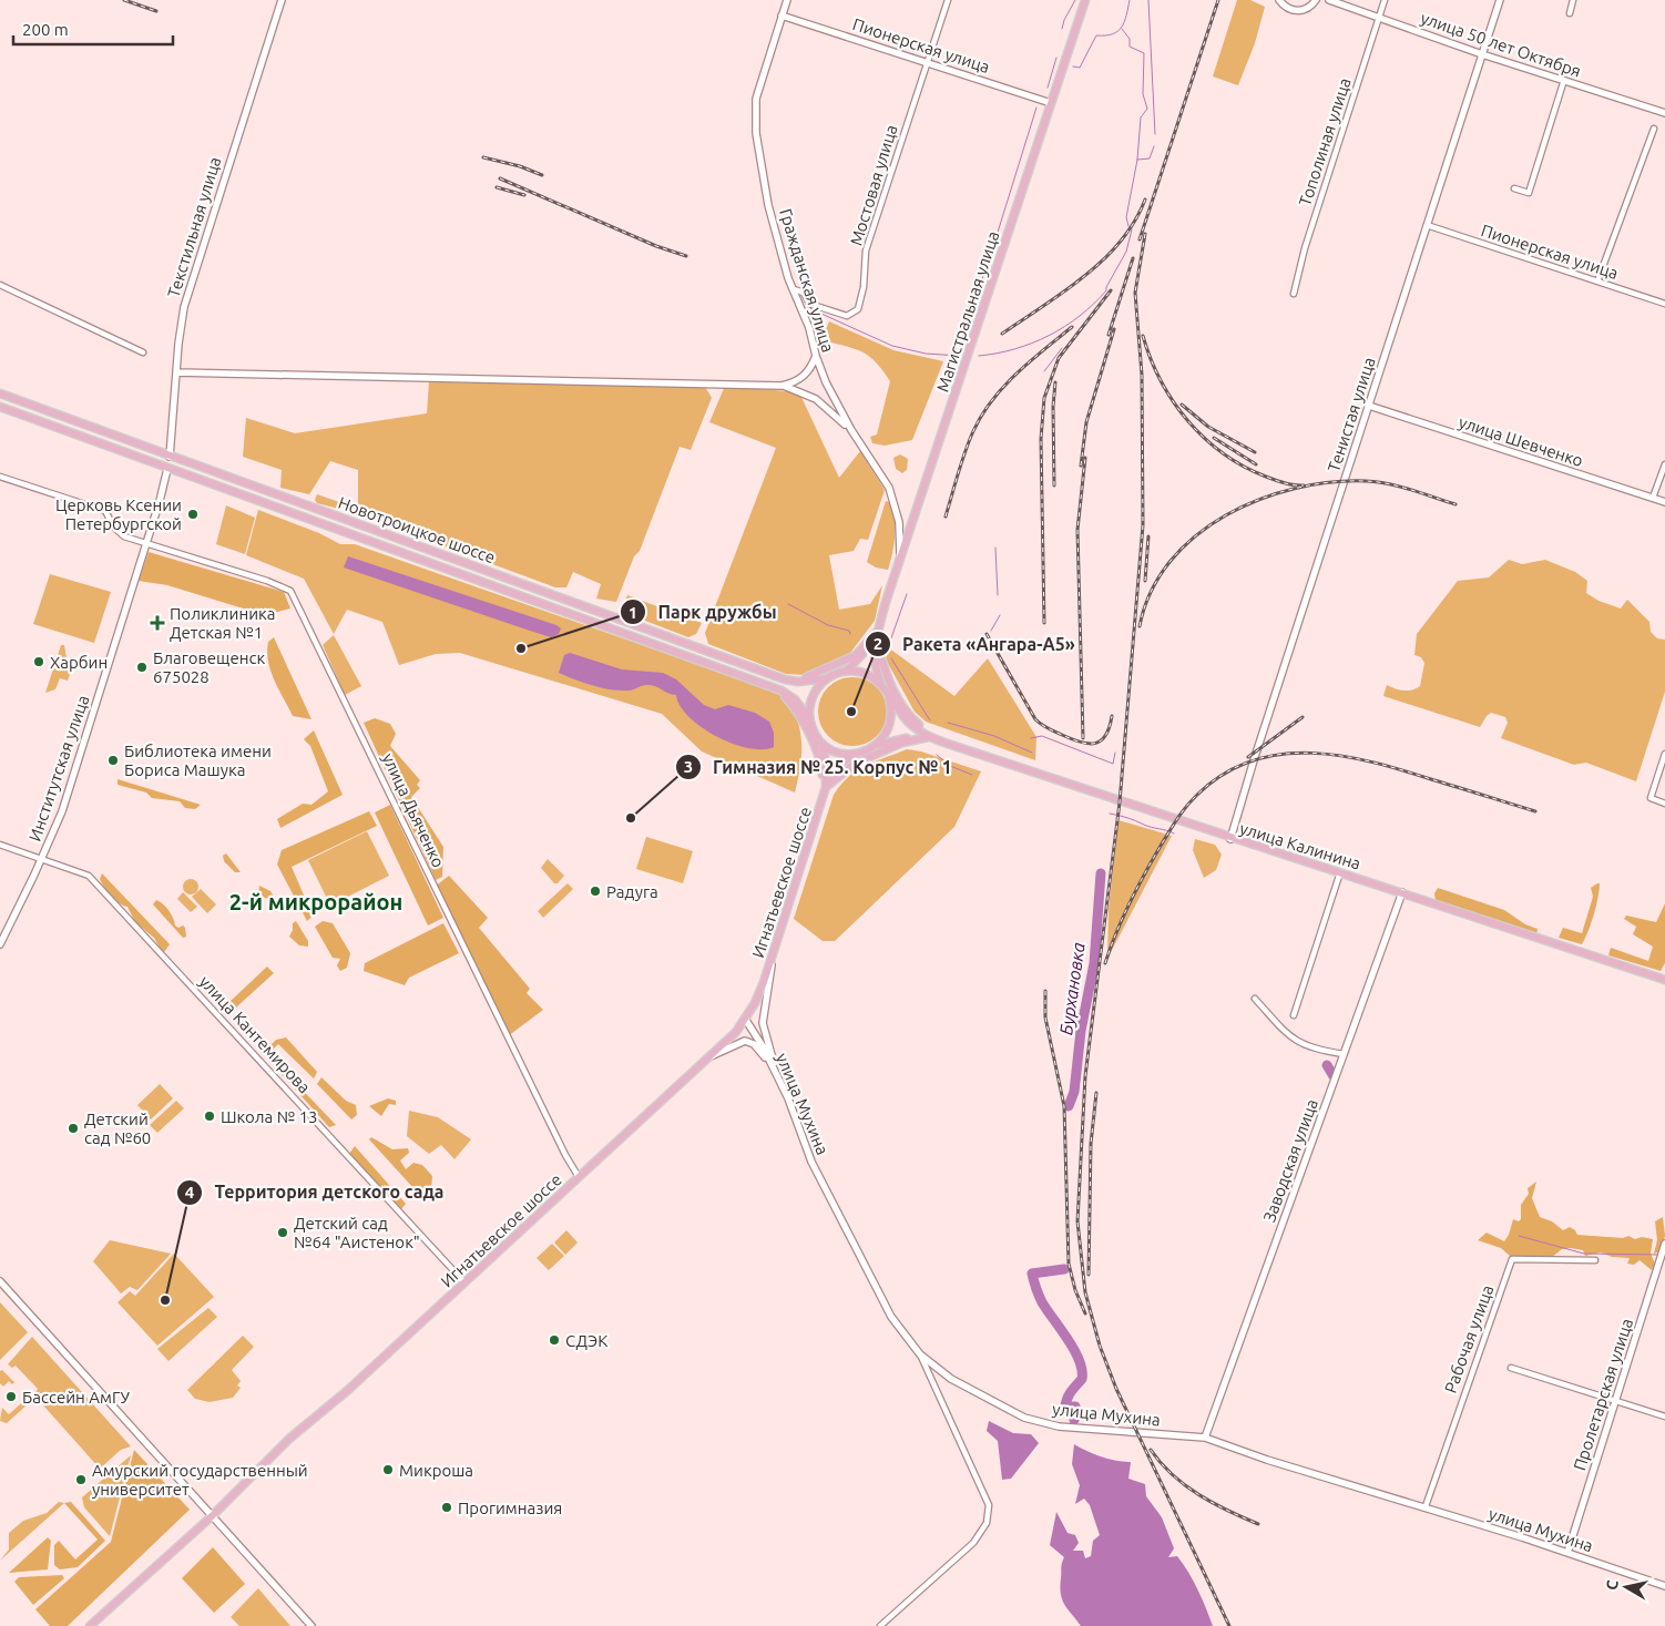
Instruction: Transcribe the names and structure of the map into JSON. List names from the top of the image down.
{
  "streets": {
    "main road": [
      "улица 50 лет Октября",
      "Пионерская улица",
      "Текстильная улица",
      "Гражданская улица",
      "Магистральная улица",
      "Тенистая улица",
      "улица Шевченко",
      "Новотроицкое шоссе",
      "Институтская улица",
      "улица Калинина",
      "Игнатьевское шоссе",
      "улица Мухина",
      "Заводская улица",
      "Пролетарская улица"
    ],
    "street": [
      "Тополиная улица",
      "Мостовая улица",
      "улица Дьяченко",
      "улица Кантемирова",
      "Рабочая улица"
    ]
  },
  "crossings": [
    ["улица 50 лет Октября", "Тополиная улица"],
    ["улица 50 лет Октября", "Тенистая улица"],
    ["Пионерская улица", "Мостовая улица"],
    ["Пионерская улица", "Гражданская улица"],
    ["Пионерская улица", "Магистральная улица"],
    ["Пионерская улица", "Тенистая улица"],
    ["Мостовая улица", "Гражданская улица"],
    ["Текстильная улица", "Новотроицкое шоссе"],
    ["Текстильная улица", "Институтская улица"],
    ["Гражданская улица", "Магистральная улица"],
    ["Тенистая улица", "улица Шевченко"],
    ["Тенистая улица", "улица Калинина"],
    ["Новотроицкое шоссе", "Институтская улица"],
    ["Институтская улица", "улица Дьяченко"],
    ["Институтская улица", "улица Кантемирова"],
    ["улица Дьяченко", "Игнатьевское шоссе"],
    ["улица Калинина", "Заводская улица"],
    ["Игнатьевское шоссе", "улица Кантемирова"],
    ["Игнатьевское шоссе", "улица Мухина"],
    ["улица Мухина", "Заводская улица"],
    ["улица Мухина", "Рабочая улица"],
    ["улица Мухина", "Пролетарская улица"]
  ],
  "districts": ["2-й микрорайон"],
  "water": ["Бурхановка"],
  "places": {
    "other": [
      "Церковь Ксении Петербургской",
      "Парк дружбы",
      "Харбин",
      "Благовещенск 675028",
      "Ракета «Ангара-А5»",
      "Библиотека имени Бориса Машука",
      "Гимназия № 25. Корпус № 1",
      "Радуга",
      "Школа № 13",
      "Детский сад №60",
      "Детский сад №64 \"Аистенок\"",
      "Территория детского сада",
      "СДЭК",
      "Бассейн АмГУ",
      "Микроша",
      "Амурский государственный университет",
      "Прогимназия"
    ],
    "health": ["Поликлиника Детская №1"]
  },
  "scale_bar": "200 m",
  "north": "left"
}
